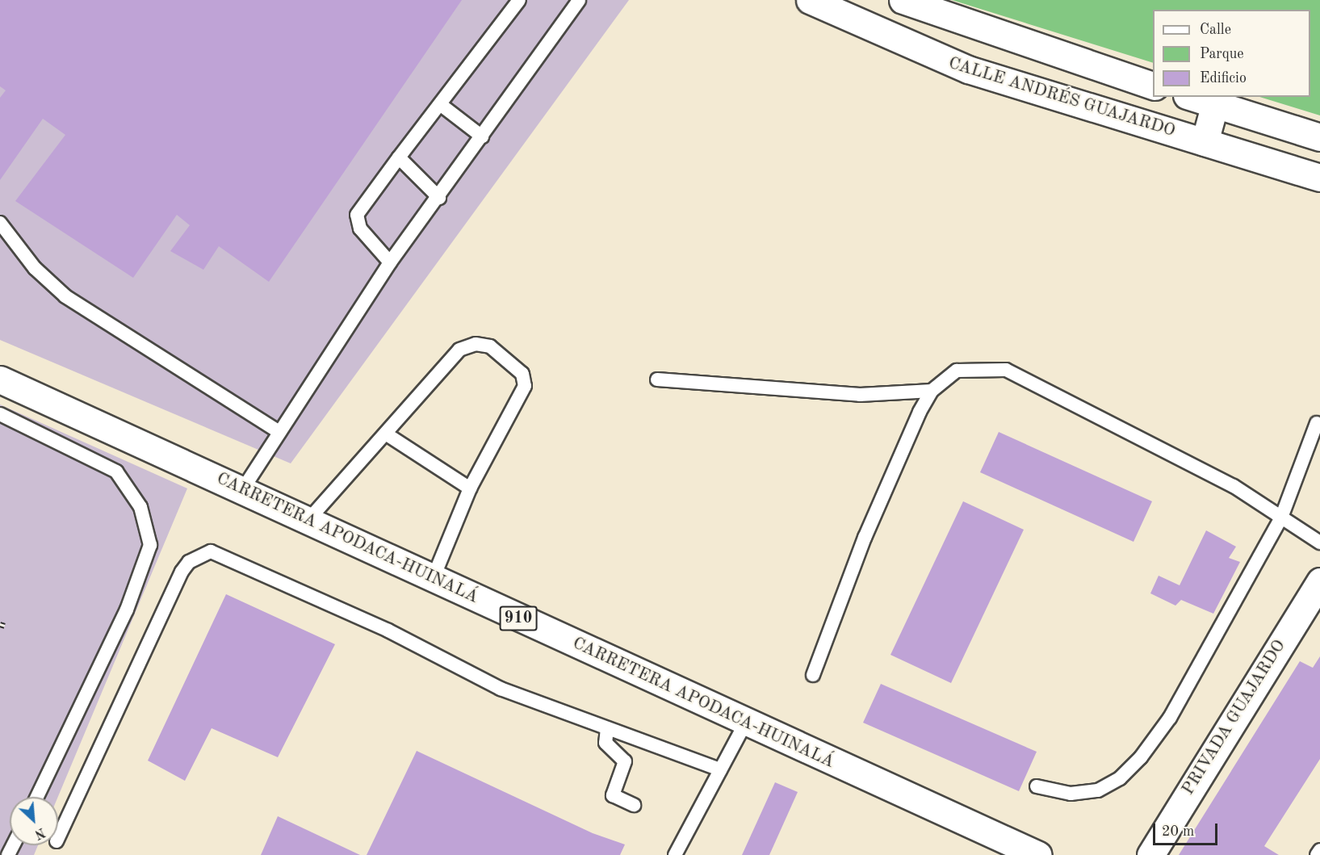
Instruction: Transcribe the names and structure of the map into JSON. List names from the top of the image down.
{
  "streets": {
    "main road": [
      "CALLE ANDRÉS GUAJARDO",
      "CARRETERA APODACA-HUINALÁ",
      "910",
      "PRIVADA GUAJARDO"
    ]
  },
  "crossings": [
    ["CARRETERA APODACA-HUINALÁ", "910"]
  ],
  "legend": ["Calle", "Parque", "Edificio"],
  "scale_bar": "20 m",
  "north": "bottom right"
}
